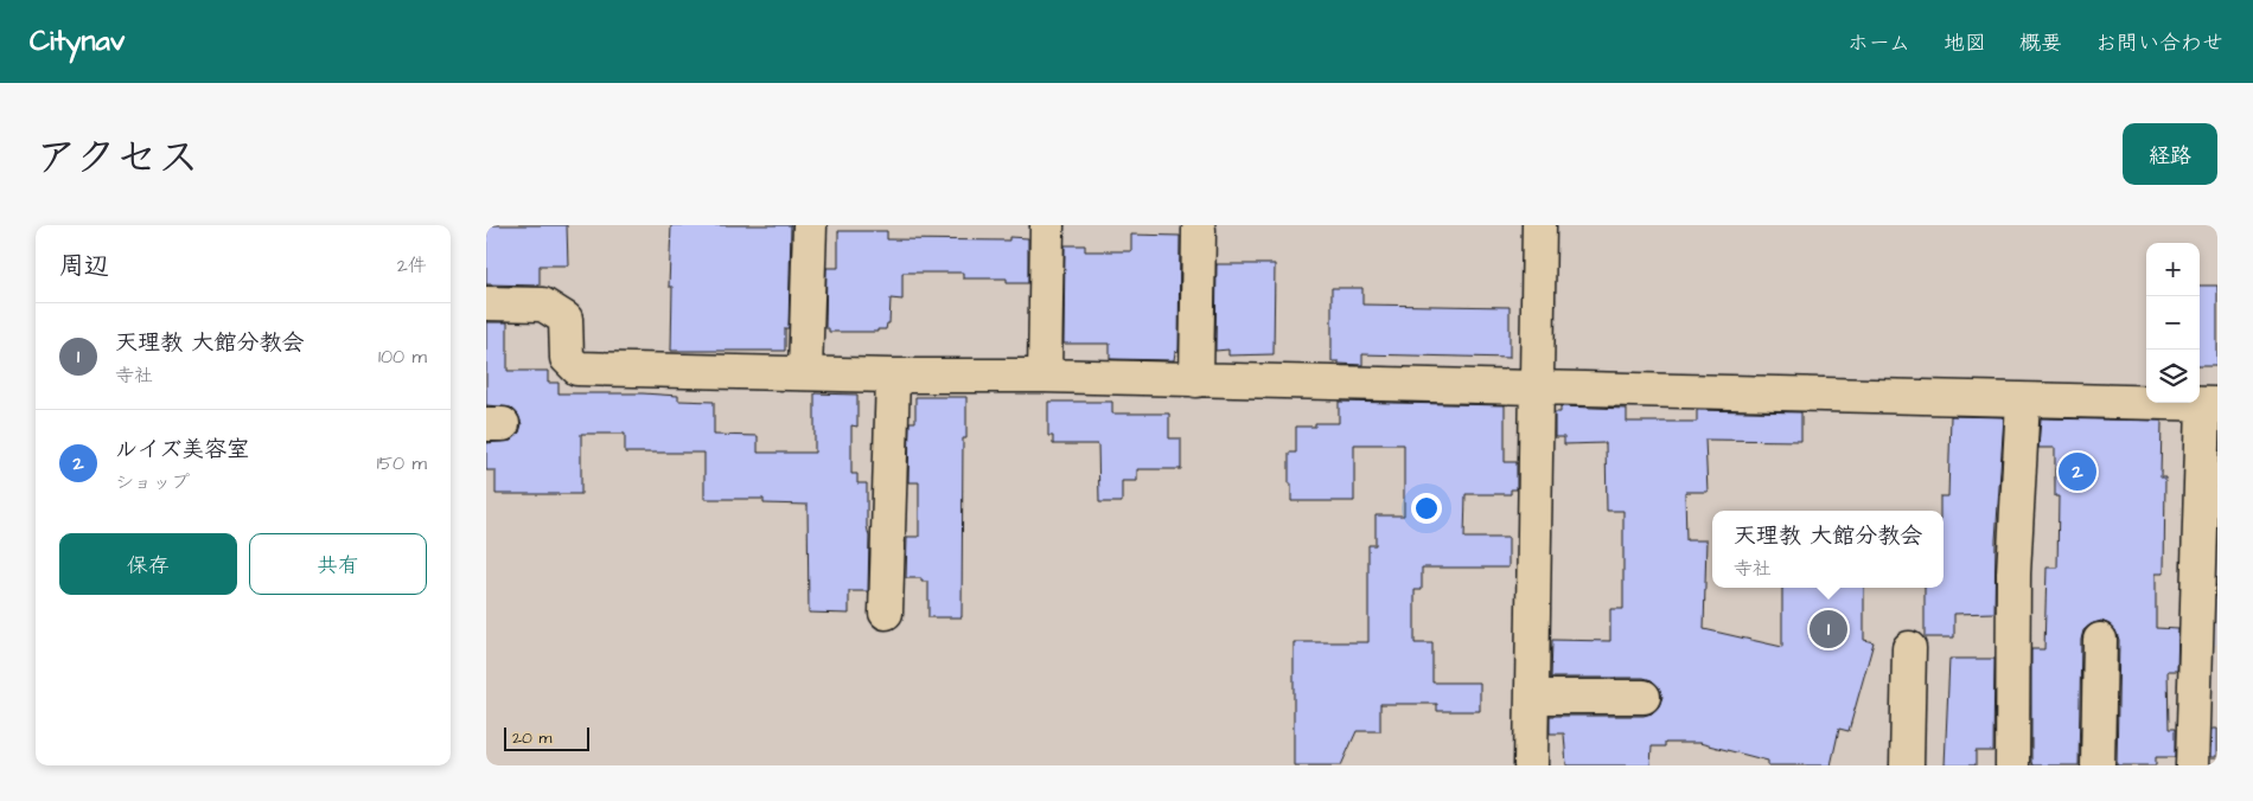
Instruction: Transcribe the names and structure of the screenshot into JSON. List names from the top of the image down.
{
  "scale_bar": "20 m",
  "page": {
    "header": "Citynav",
    "nav": [
      "ホーム",
      "地図",
      "概要",
      "お問い合わせ"
    ],
    "title": "アクセス",
    "buttons": [
      "経路",
      ["保存", "共有"]
    ],
    "heading": ["周辺", "2件"],
    "map_buttons": ["+", "−"],
    "list": [
      {
        "mark": "1",
        "name": "天理教 大館分教会",
        "note": "寺社",
        "value": "100 m"
      },
      {
        "mark": "2",
        "name": "ルイズ美容室",
        "note": "ショップ",
        "value": "150 m"
      }
    ],
    "pins": ["2", "1"],
    "popup": ["天理教 大館分教会", "寺社"],
    "scale": "20 m"
  }
}
